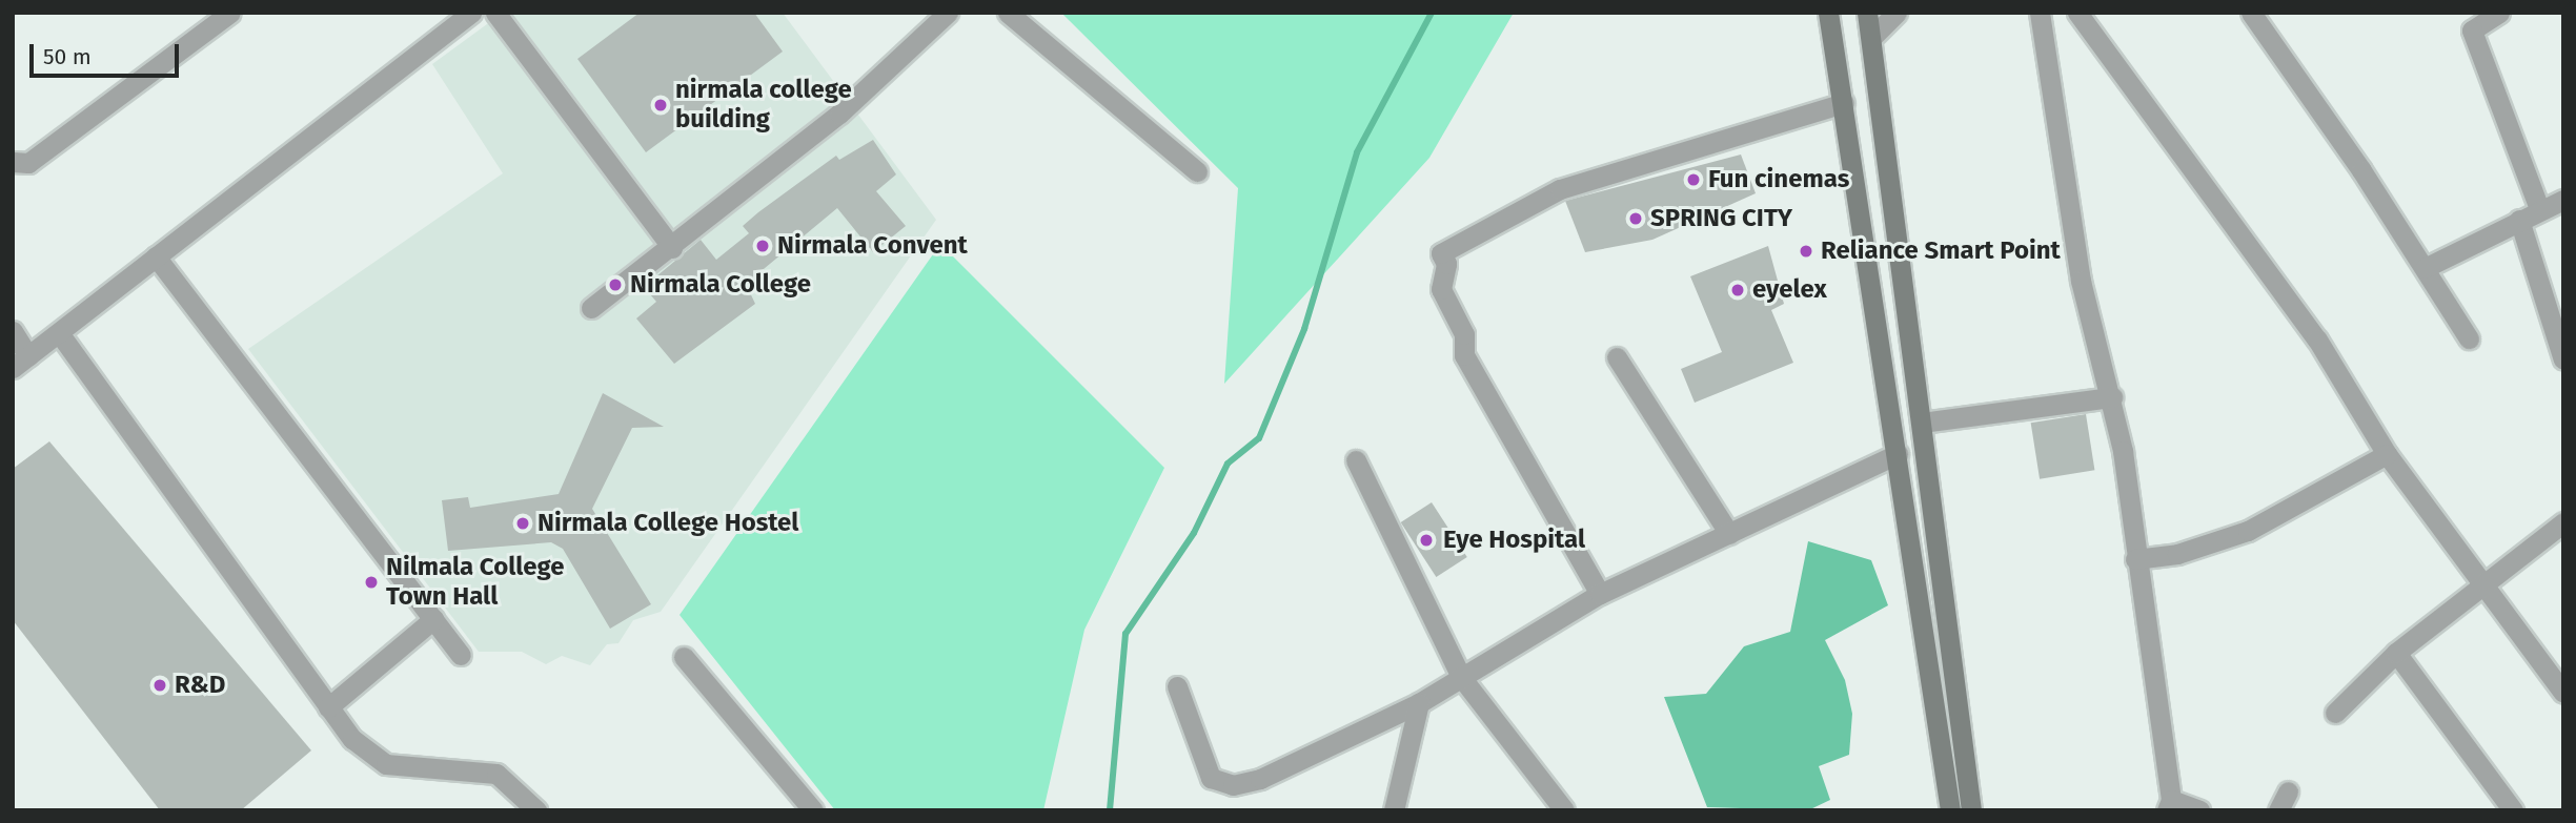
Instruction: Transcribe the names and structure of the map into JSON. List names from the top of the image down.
{
  "places": [
    "nirmala college building",
    "Fun cinemas",
    "SPRING CITY",
    "Nirmala Convent",
    "Reliance Smart Point",
    "Nirmala College",
    "eyelex",
    "Nirmala College Hostel",
    "Eye Hospital",
    "Nilmala College Town Hall",
    "R&D"
  ],
  "scale_bar": "50 m"
}
